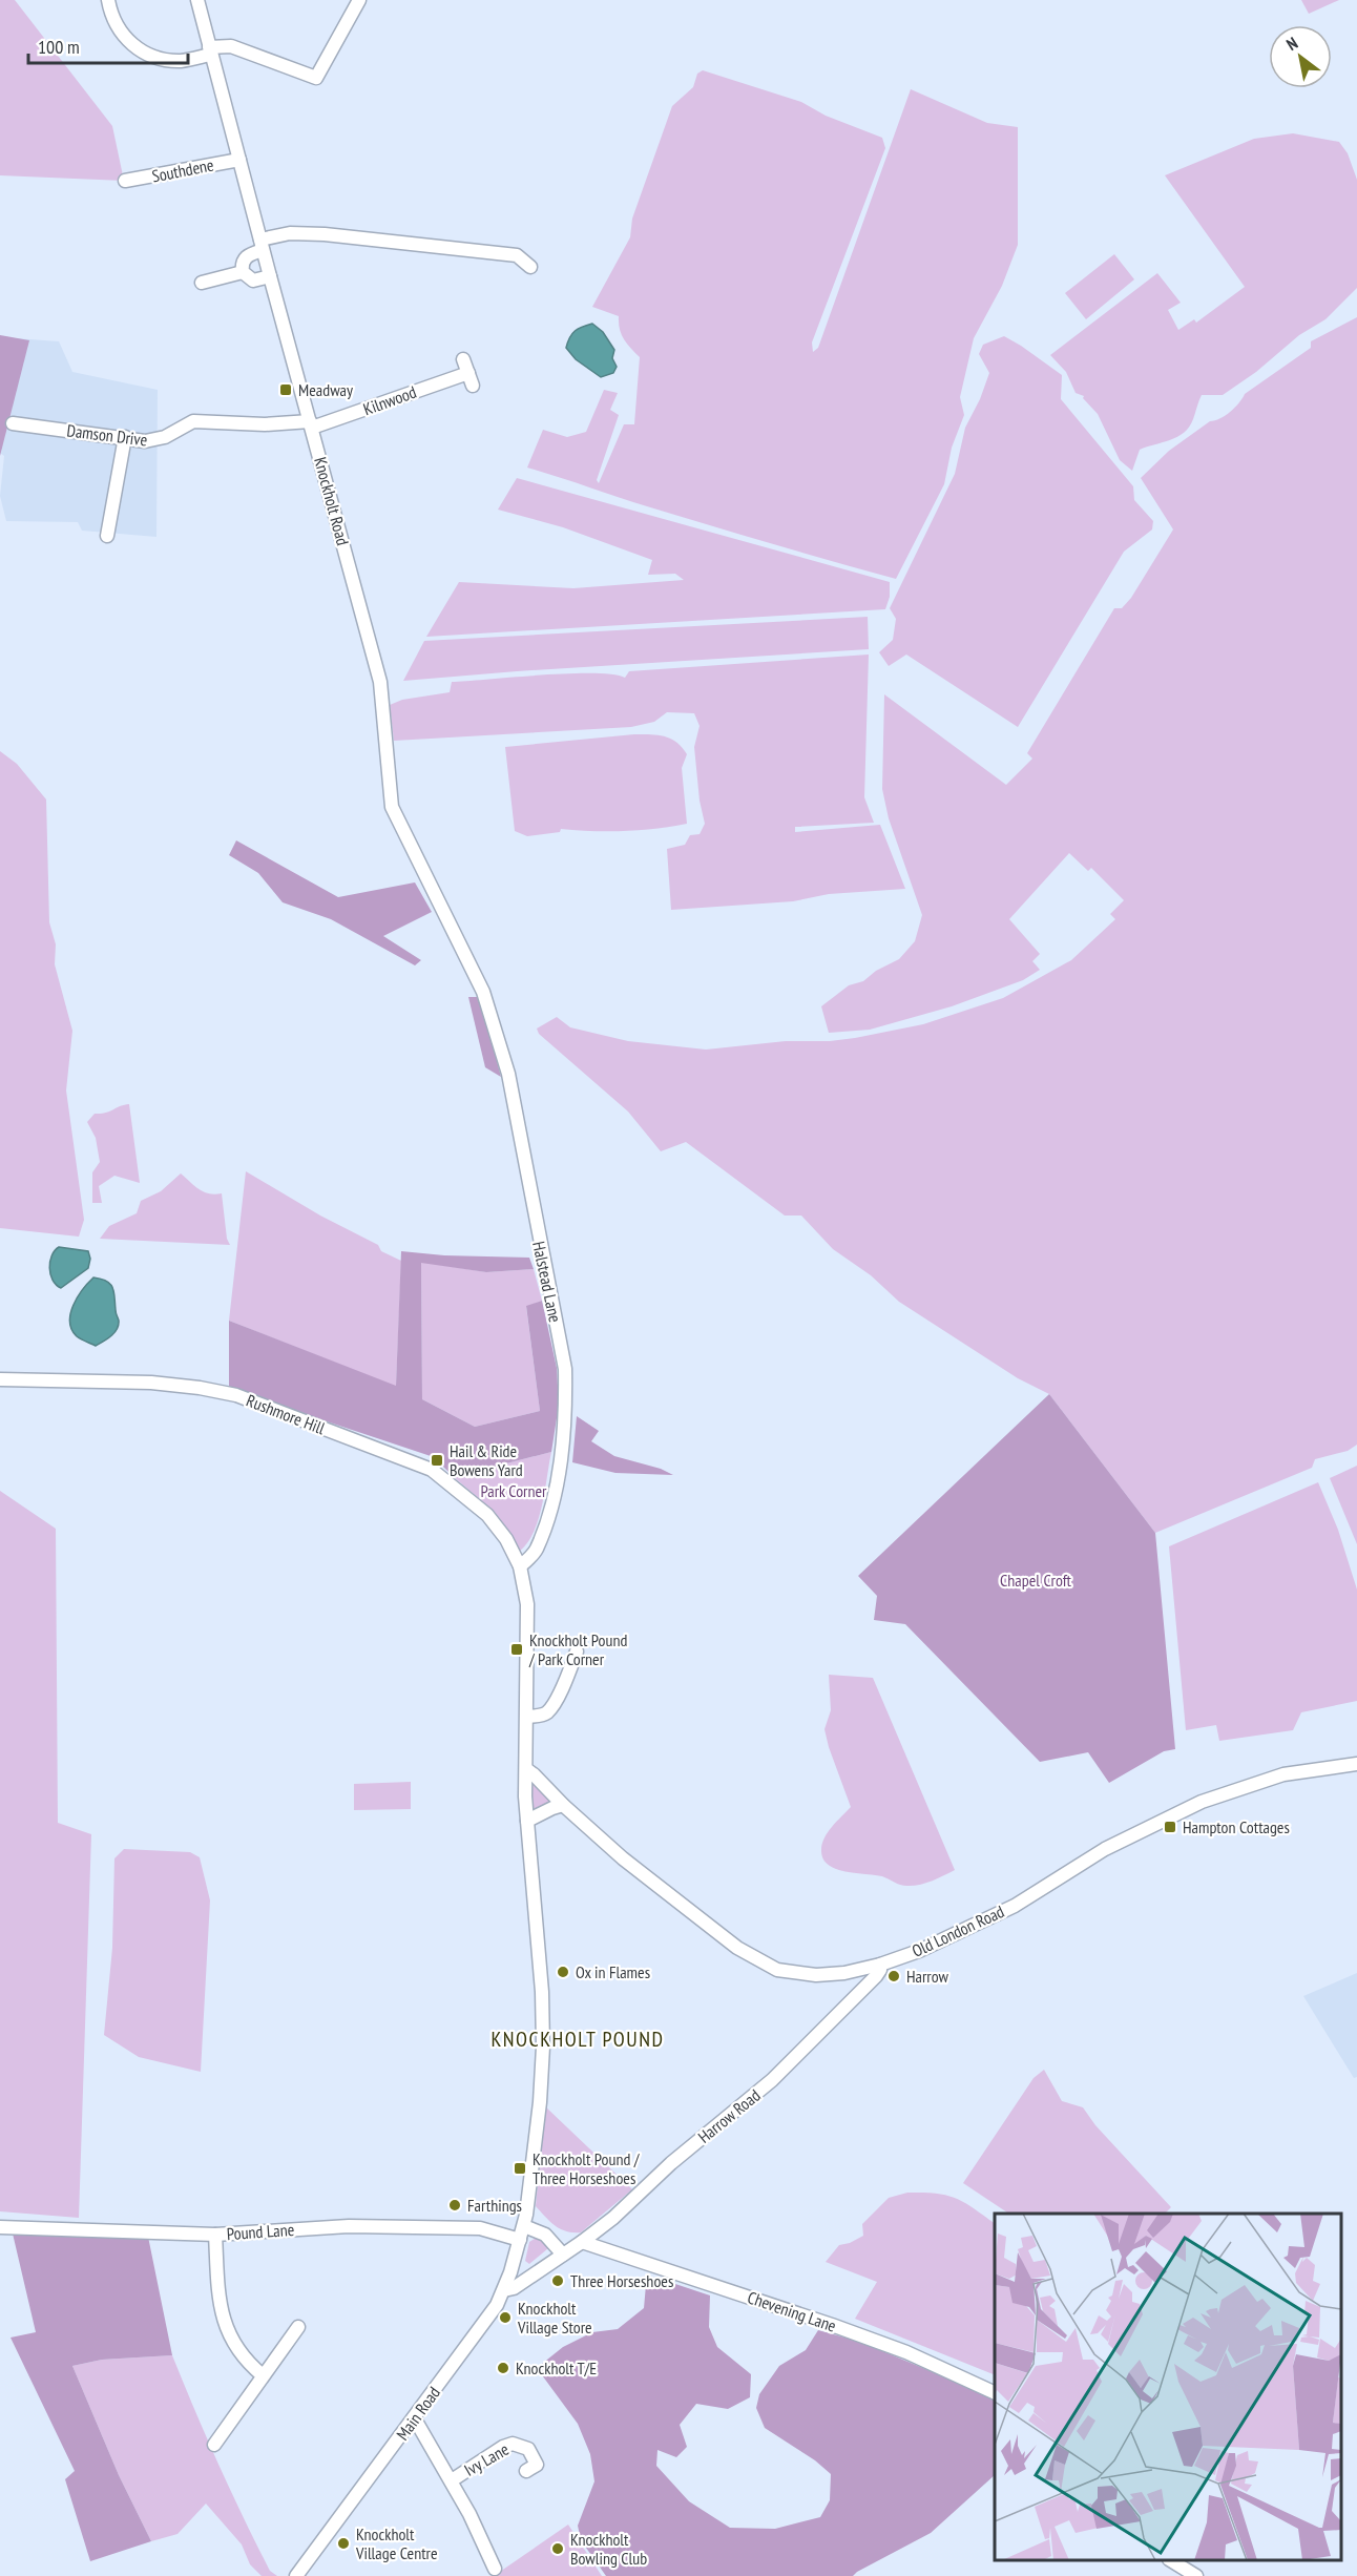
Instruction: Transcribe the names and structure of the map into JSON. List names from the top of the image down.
{
  "streets": {
    "street": [
      "Southdene",
      "Kilnwood",
      "Damson Drive",
      "Knockholt Road",
      "Halstead Lane",
      "Rushmore Hill",
      "Old London Road",
      "Harrow Road",
      "Pound Lane",
      "Chevening Lane",
      "Main Road",
      "Ivy Lane"
    ]
  },
  "crossings": [
    ["Southdene", "Knockholt Road"],
    ["Kilnwood", "Damson Drive"],
    ["Kilnwood", "Knockholt Road"],
    ["Damson Drive", "Knockholt Road"],
    ["Knockholt Road", "Halstead Lane"],
    ["Halstead Lane", "Rushmore Hill"],
    ["Rushmore Hill", "Old London Road"],
    ["Rushmore Hill", "Main Road"],
    ["Old London Road", "Harrow Road"],
    ["Harrow Road", "Chevening Lane"],
    ["Harrow Road", "Main Road"],
    ["Pound Lane", "Main Road"],
    ["Main Road", "Ivy Lane"]
  ],
  "districts": ["KNOCKHOLT POUND"],
  "parks": ["Park Corner", "Chapel Croft"],
  "places": {
    "transit": [
      "Meadway",
      "Hail & Ride Bowens Yard",
      "Knockholt Pound / Park Corner",
      "Hampton Cottages",
      "Knockholt Pound / Three Horseshoes"
    ],
    "other": [
      "Ox in Flames",
      "Harrow",
      "Farthings",
      "Three Horseshoes",
      "Knockholt Village Store",
      "Knockholt T/E",
      "Knockholt Village Centre",
      "Knockholt Bowling Club"
    ]
  },
  "scale_bar": "100 m",
  "north": "top left"
}
